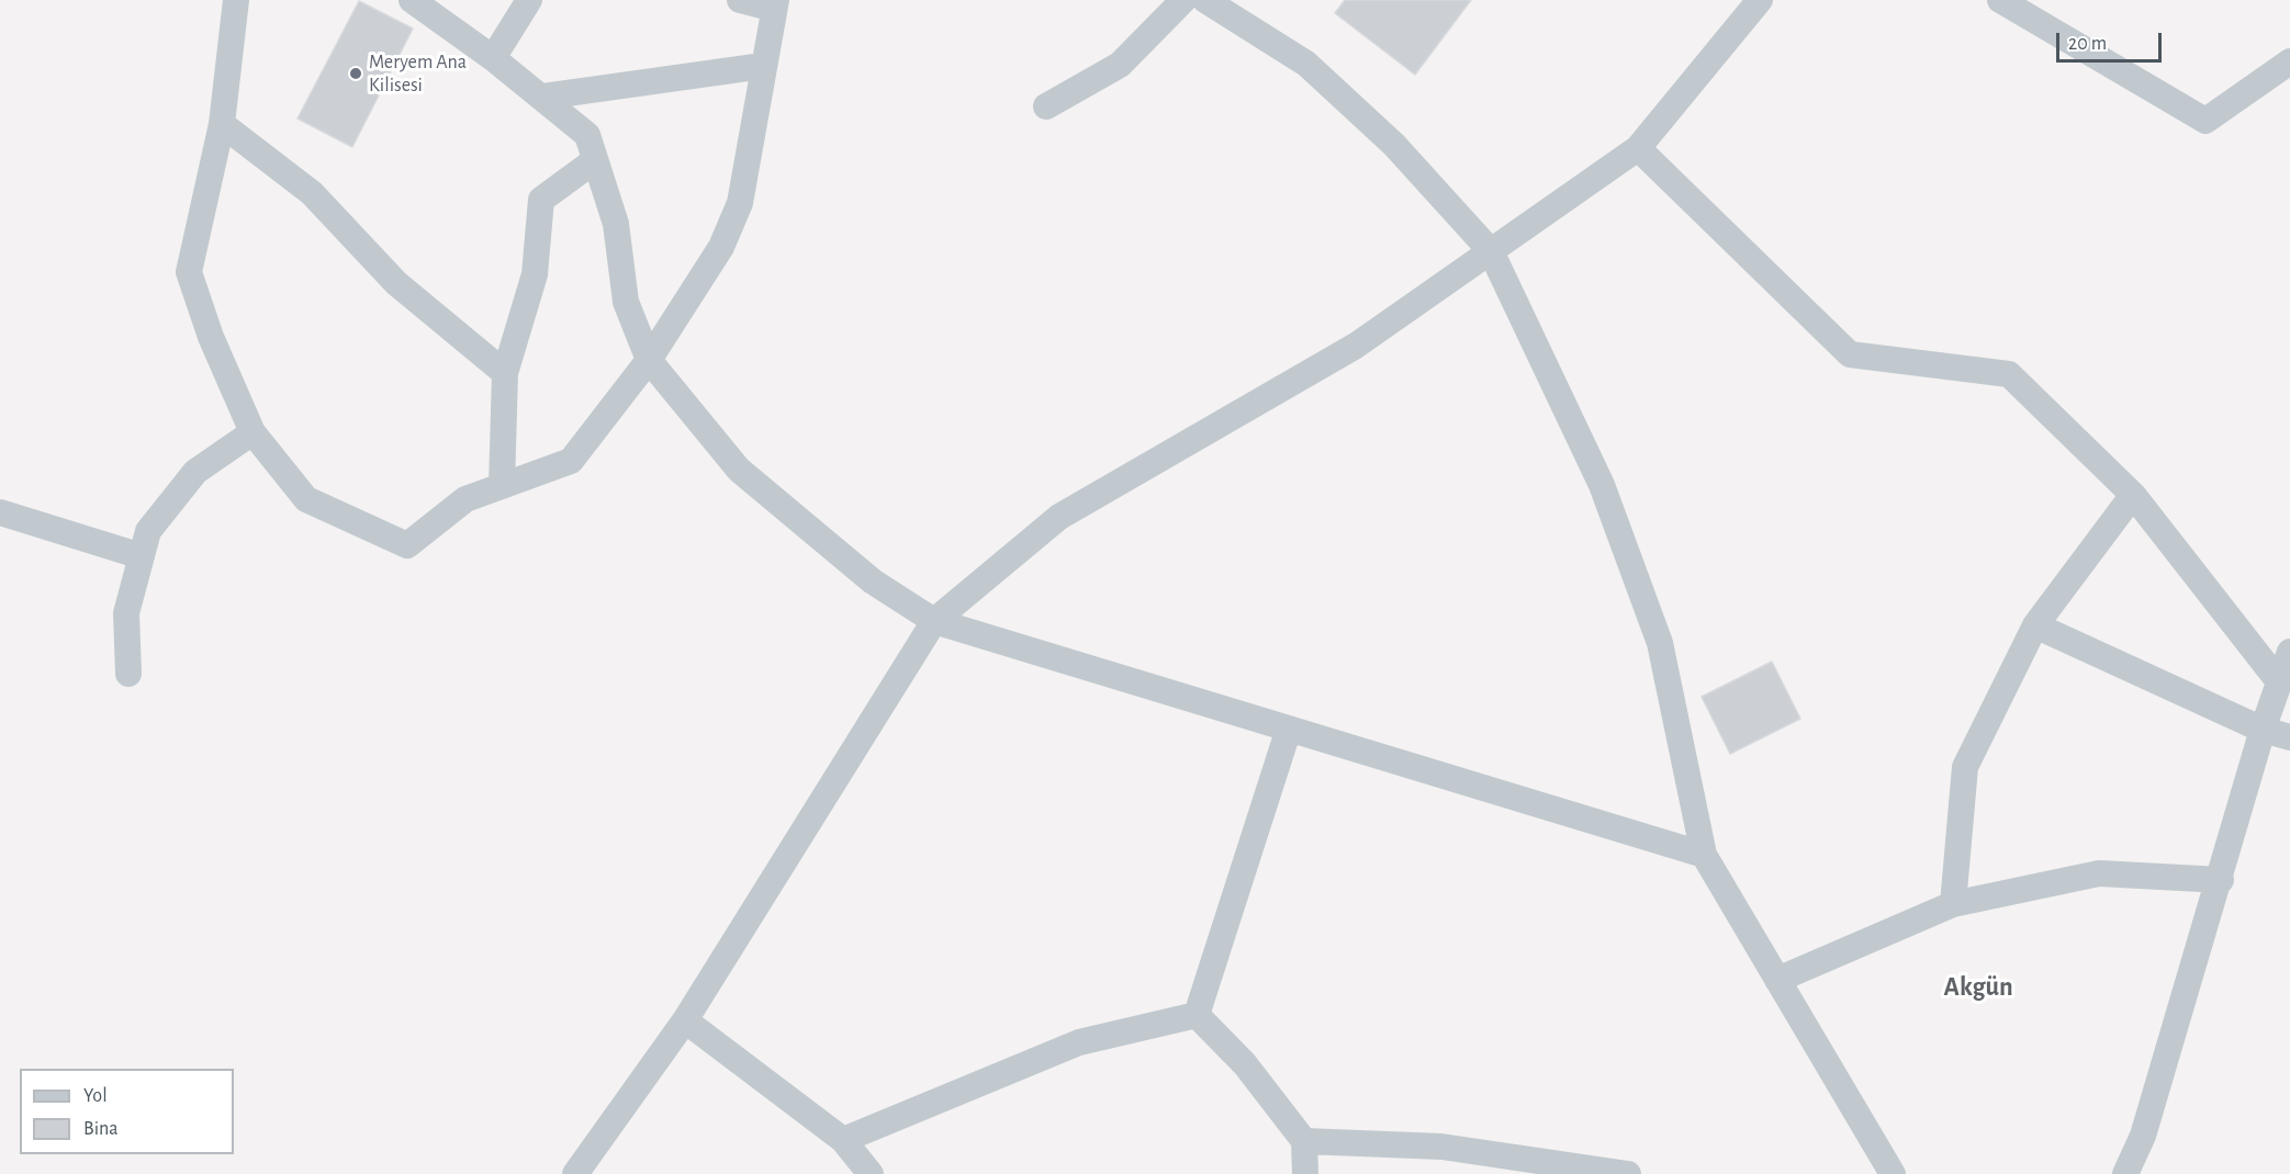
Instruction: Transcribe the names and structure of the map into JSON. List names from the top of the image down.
{
  "districts": ["Akgün"],
  "places": ["Meryem Ana Kilisesi"],
  "legend": ["Yol", "Bina"],
  "scale_bar": "20 m"
}
